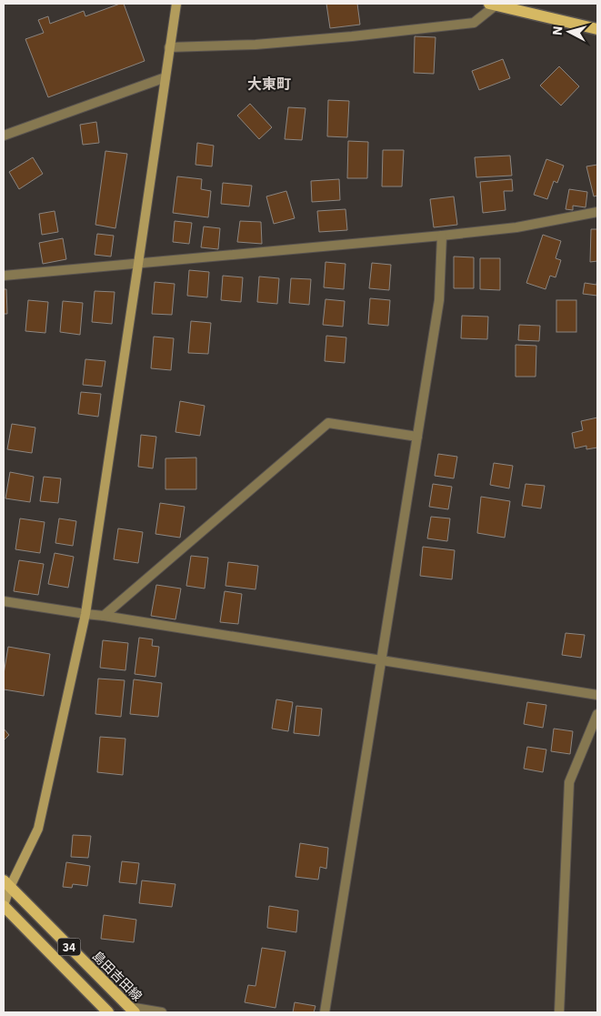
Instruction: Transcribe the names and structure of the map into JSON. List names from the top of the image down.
{
  "streets": {
    "main road": ["34", "島田吉田線"]
  },
  "districts": ["大東町"],
  "north": "left"
}
